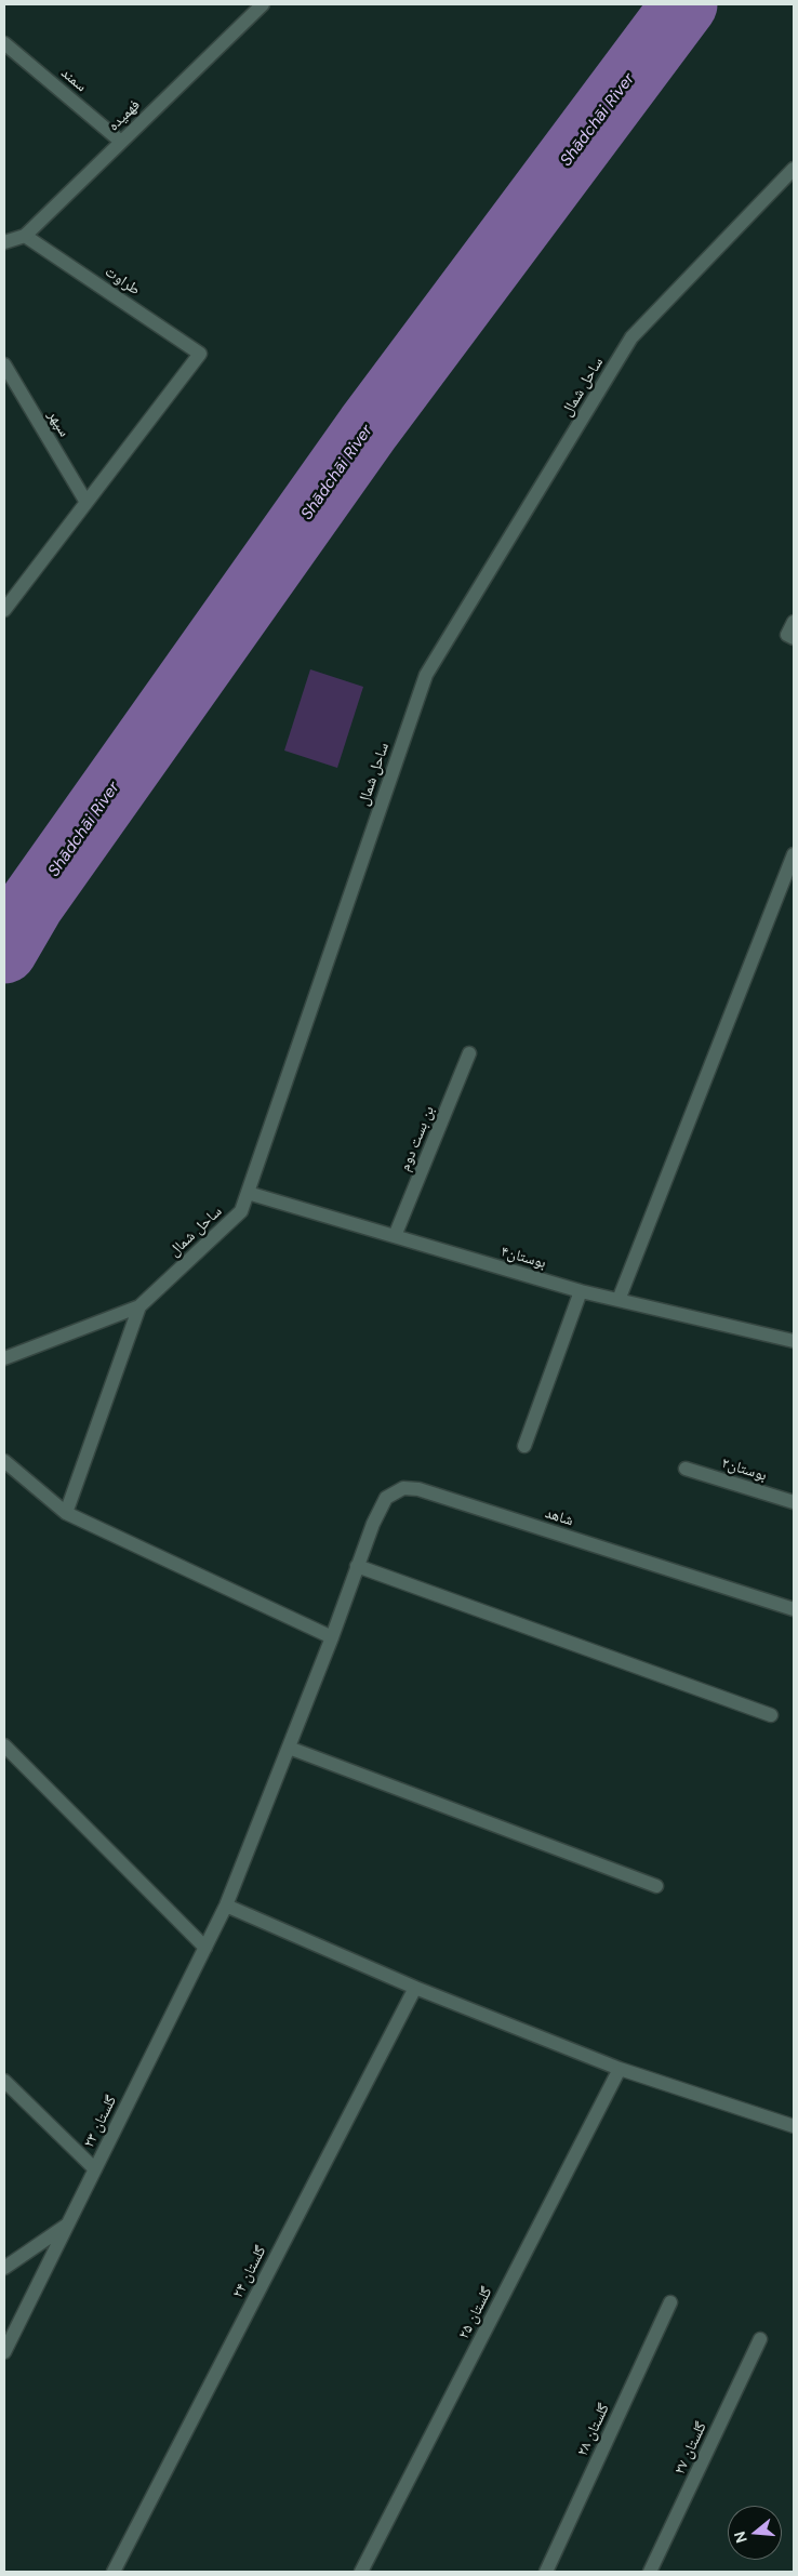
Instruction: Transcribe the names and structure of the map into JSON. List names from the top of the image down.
{
  "streets": {
    "street": [
      "سمند",
      "فهمیده",
      "طراوت",
      "ساحل شمال",
      "سپهر",
      "بن بست دوم",
      "بوستان۴",
      "بوستان۲",
      "شاهد",
      "گلستان ۲۳",
      "گلستان ۲۴",
      "گلستان ۲۵",
      "گلستان ۲۸",
      "گلستان ۲۷"
    ]
  },
  "crossings": [
    ["سمند", "فهمیده"],
    ["فهمیده", "طراوت"],
    ["طراوت", "سپهر"],
    ["ساحل شمال", "بوستان۴"],
    ["بن بست دوم", "بوستان۴"],
    ["شاهد", "گلستان ۲۳"]
  ],
  "water": ["Shādchāi River"],
  "north": "left"
}
